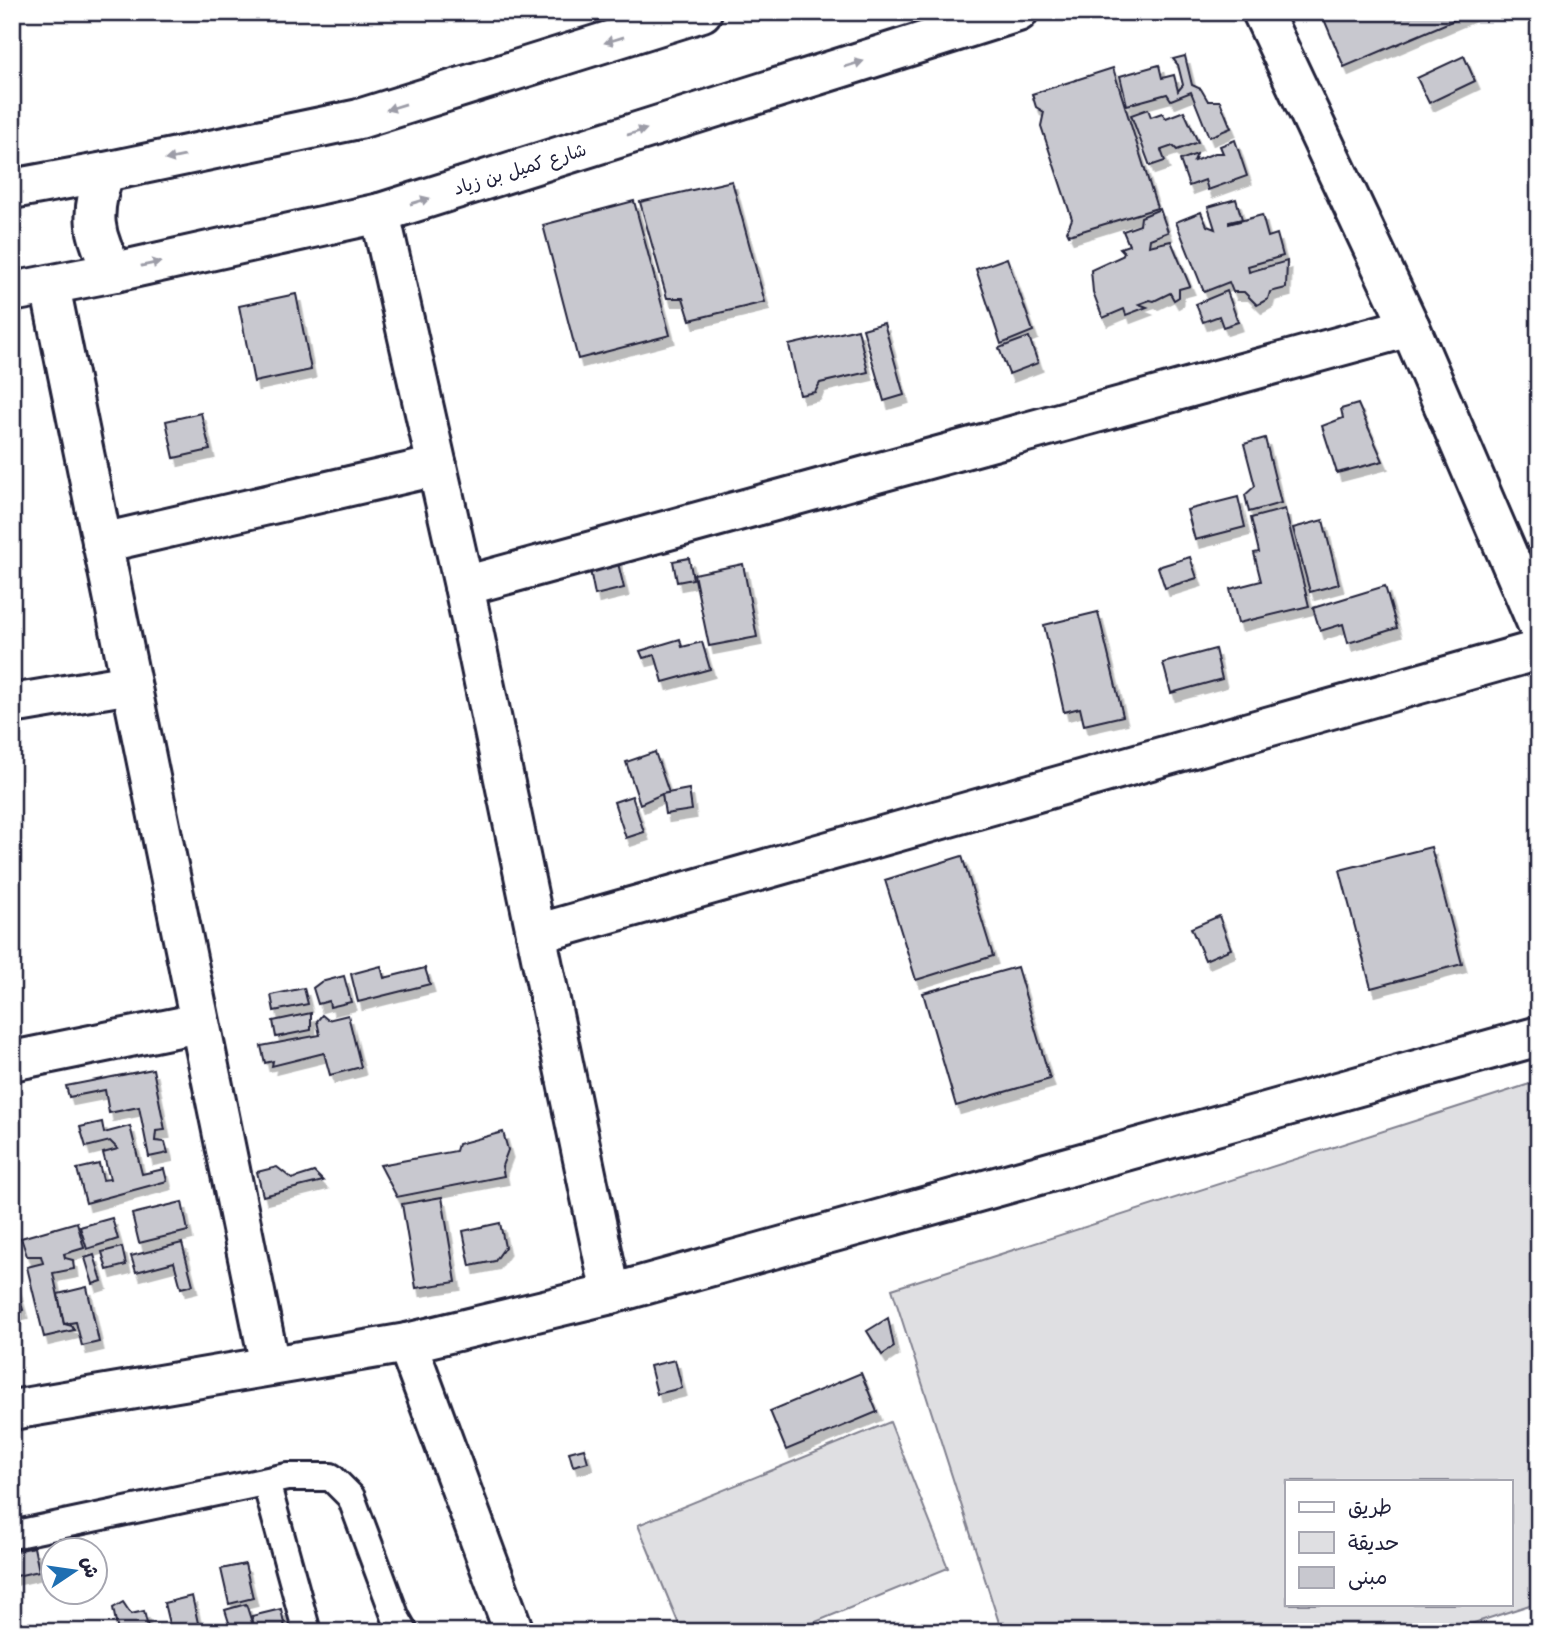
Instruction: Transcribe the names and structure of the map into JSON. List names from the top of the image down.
{
  "streets": {
    "street": ["شارع كميل بن زياد"]
  },
  "legend": ["طريق", "حديقة", "مبنى"],
  "north": "right"
}
